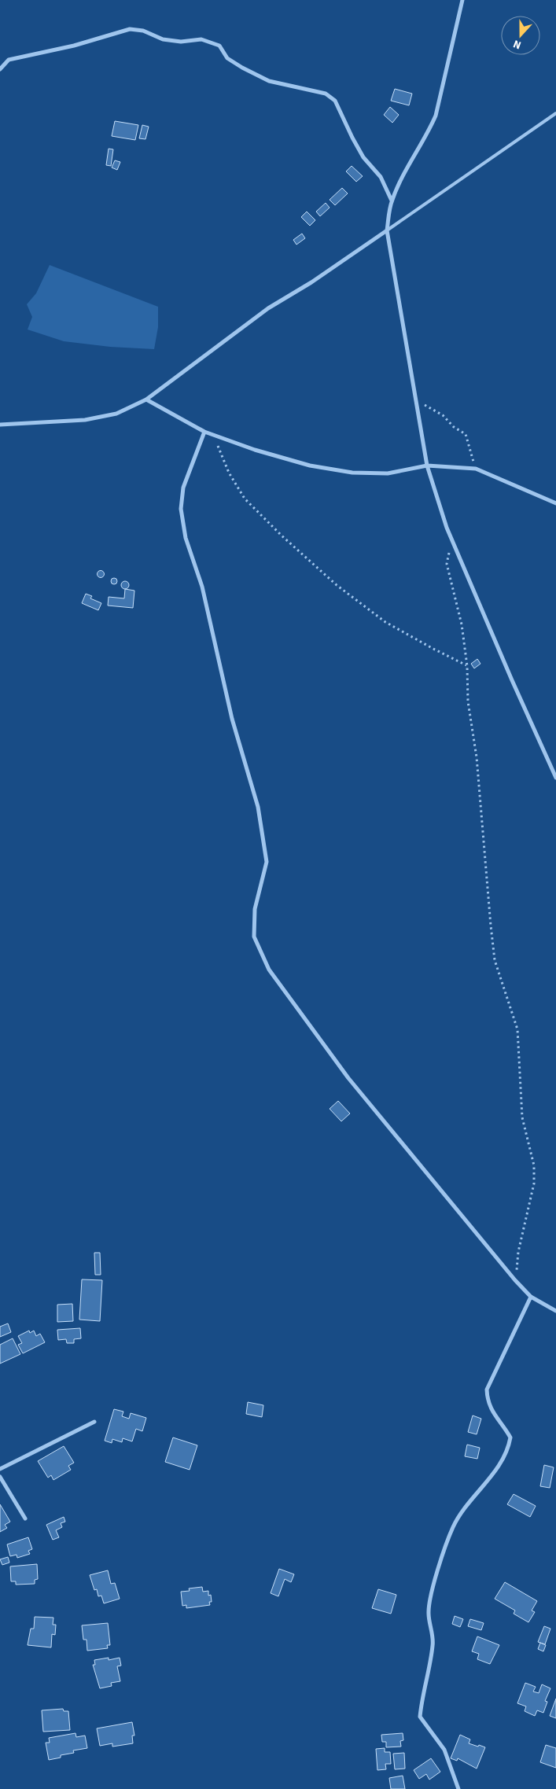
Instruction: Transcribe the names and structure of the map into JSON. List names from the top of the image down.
{
  "north": "bottom"
}
